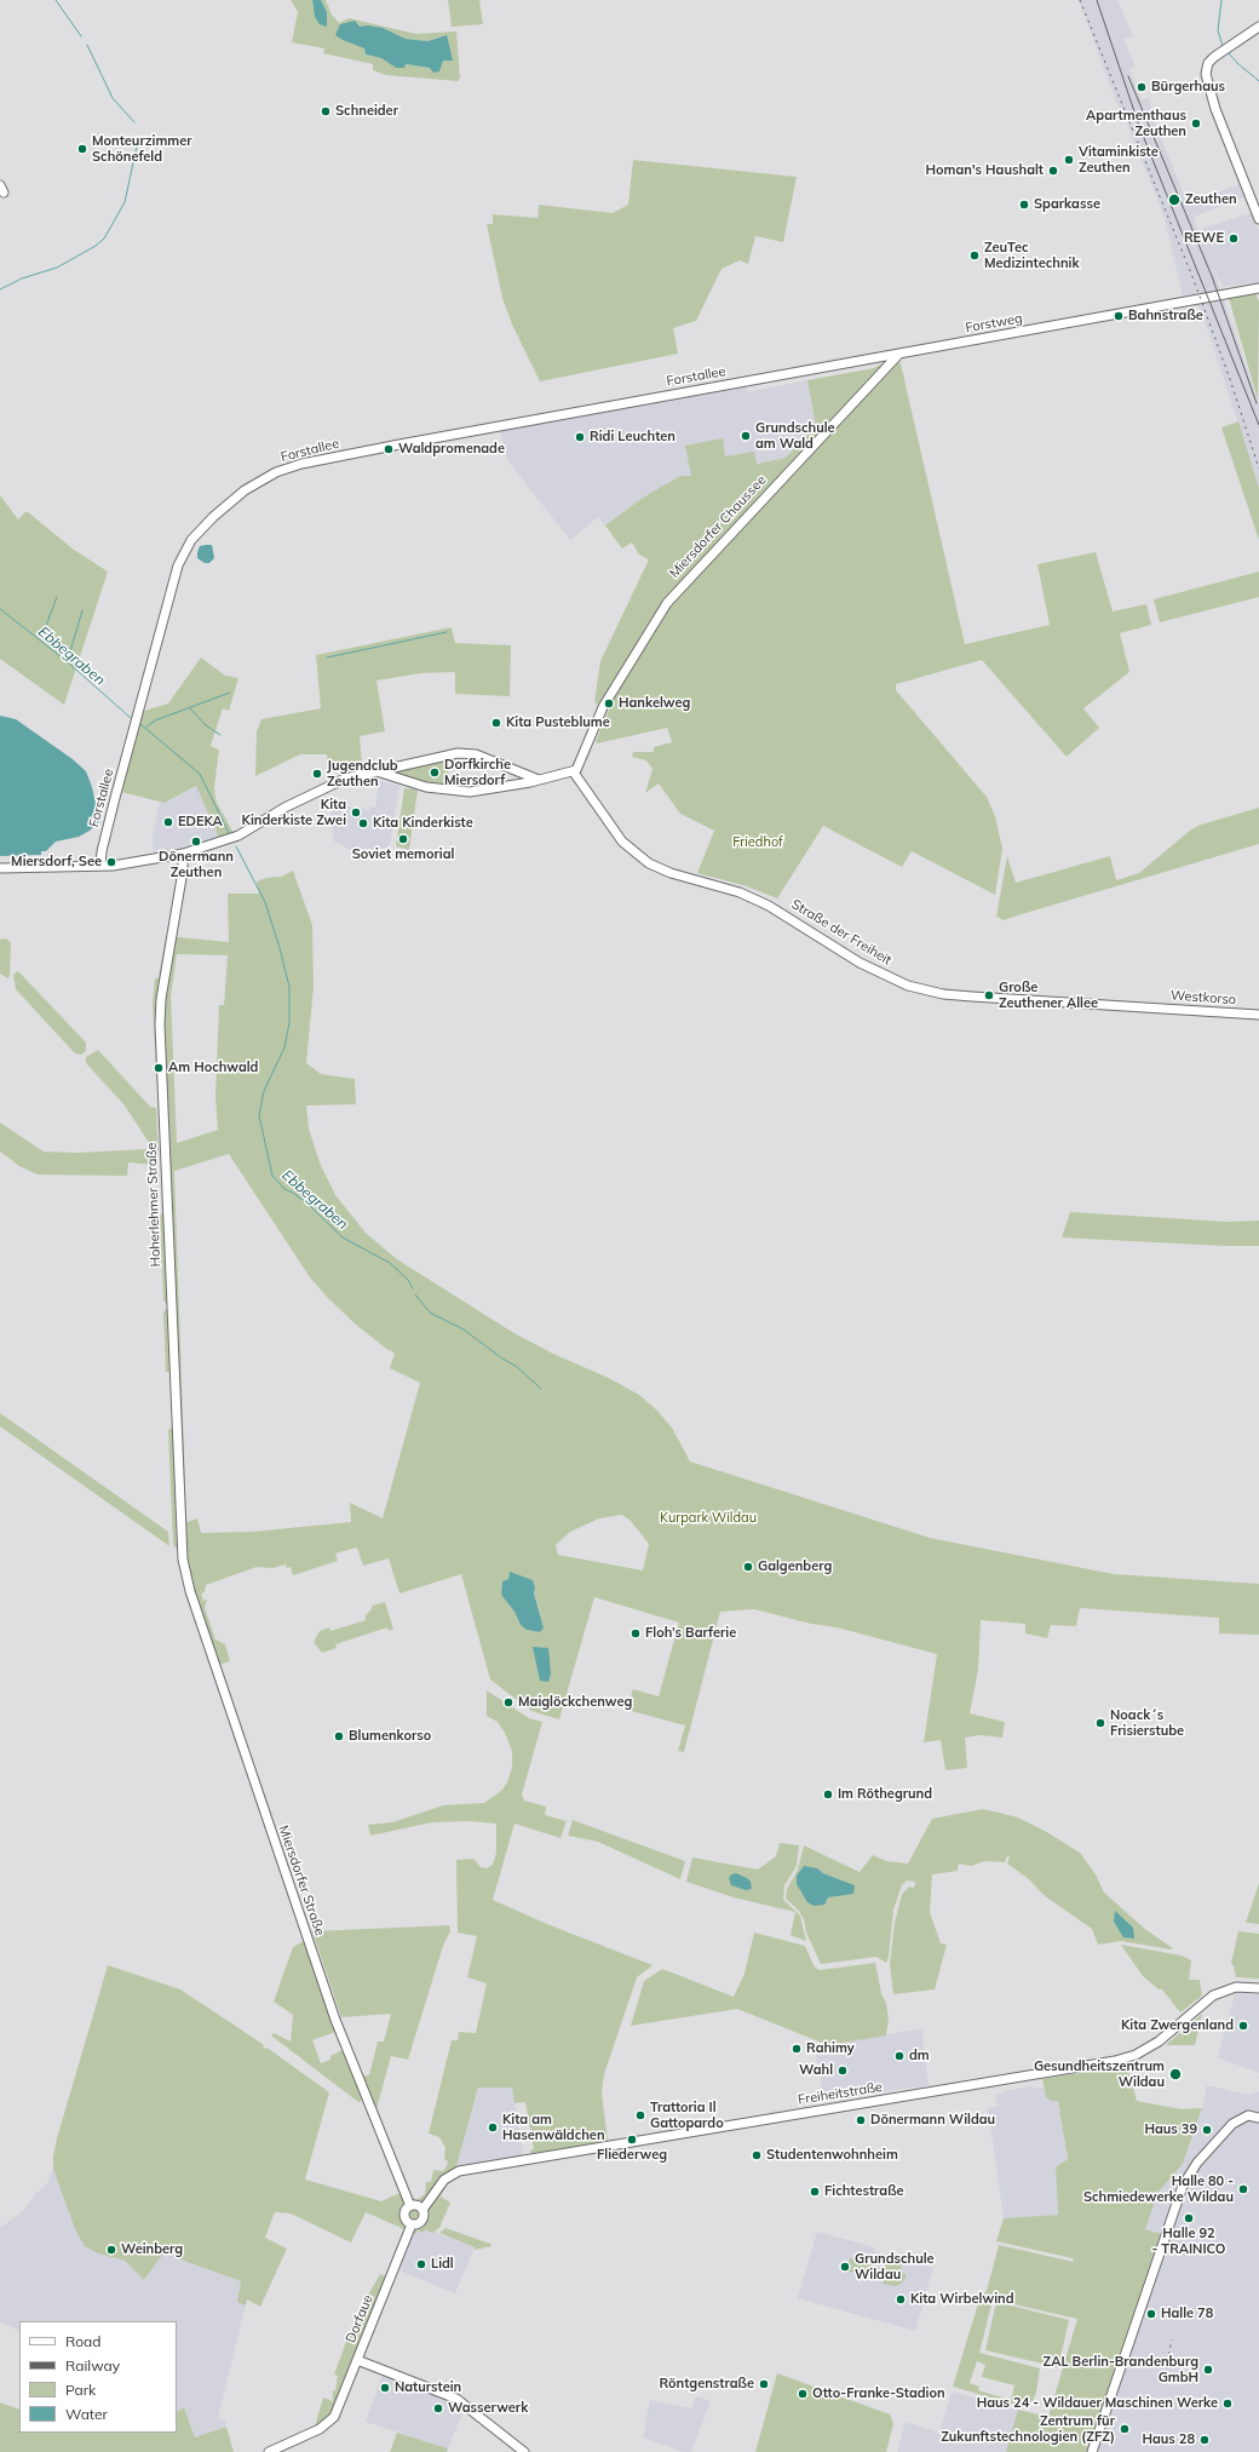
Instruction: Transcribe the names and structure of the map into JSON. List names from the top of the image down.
{
  "streets": {
    "street": [
      "Forstweg",
      "Forstallee",
      "Miersdorfer Chaussee",
      "Straße der Freiheit",
      "Westkorso",
      "Hoherlehmer Straße",
      "Miersdorfer Straße",
      "Freiheitstraße",
      "Dorfaue"
    ]
  },
  "crossings": [
    ["Forstweg", "Forstallee"],
    ["Forstweg", "Miersdorfer Chaussee"],
    ["Miersdorfer Chaussee", "Straße der Freiheit"],
    ["Straße der Freiheit", "Westkorso"],
    ["Hoherlehmer Straße", "Miersdorfer Straße"],
    ["Miersdorfer Straße", "Freiheitstraße"],
    ["Miersdorfer Straße", "Dorfaue"],
    ["Freiheitstraße", "Dorfaue"]
  ],
  "water": ["Ebbegraben"],
  "parks": ["Friedhof", "Kurpark Wildau"],
  "places": [
    "Bürgerhaus",
    "Schneider",
    "Apartmenthaus Zeuthen",
    "Monteurzimmer Schönefeld",
    "Vitaminkiste Zeuthen",
    "Homan's Haushalt",
    "Zeuthen",
    "Sparkasse",
    "REWE",
    "ZeuTec Medizintechnik",
    "Bahnstraße",
    "Grundschule am Wald",
    "Ridi Leuchten",
    "Waldpromenade",
    "Hankelweg",
    "Kita Pusteblume",
    "Dorfkirche Miersdorf",
    "Jugendclub Zeuthen",
    "Kita Kinderkiste Zwei",
    "EDEKA",
    "Kita Kinderkiste",
    "Soviet memorial",
    "Dönermann Zeuthen",
    "Miersdorf, See",
    "Große Zeuthener Allee",
    "Am Hochwald",
    "Galgenberg",
    "Floh’s Barferie",
    "Maiglöckchenweg",
    "Noack´s Frisierstube",
    "Blumenkorso",
    "Im Röthegrund",
    "Kita Zwergenland",
    "Rahimy",
    "dm",
    "Wahl",
    "Gesundheitszentrum Wildau",
    "Trattoria Il Gattopardo",
    "Dönermann Wildau",
    "Kita am Hasenwäldchen",
    "Haus 39",
    "Fliederweg",
    "Studentenwohnheim",
    "Halle 80 - Schmiedewerke Wildau",
    "Fichtestraße",
    "Halle 92 - TRAINICO",
    "Weinberg",
    "Lidl",
    "Grundschule Wildau",
    "Kita Wirbelwind",
    "Halle 78",
    "ZAL Berlin-Brandenburg GmbH",
    "Röntgenstraße",
    "Naturstein",
    "Otto-Franke-Stadion",
    "Haus 24 - Wildauer Maschinen Werke",
    "Wasserwerk",
    "Zentrum für Zukunftstechnologien (ZFZ)",
    "Haus 28"
  ],
  "legend": [
    "Road",
    "Railway",
    "Park",
    "Water"
  ]
}
